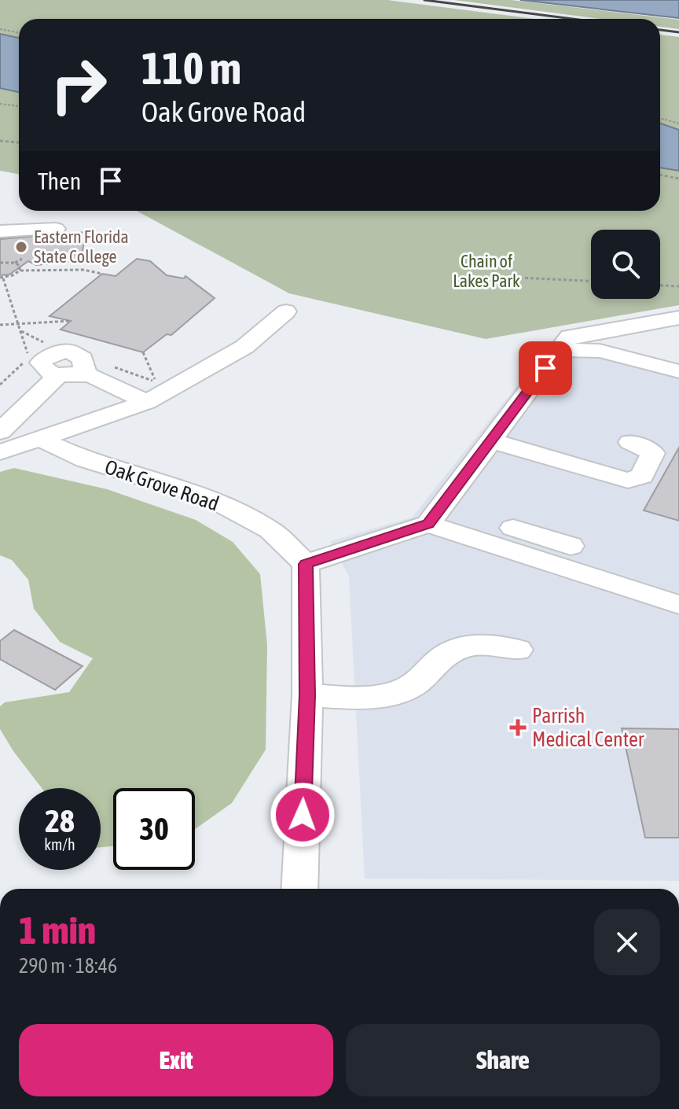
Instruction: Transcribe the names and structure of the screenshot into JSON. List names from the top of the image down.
{
  "streets": {
    "street": ["Oak Grove Road"]
  },
  "parks": ["Chain of Lakes Park"],
  "places": {
    "other": ["Eastern Florida State College"],
    "health": ["Parrish Medical Center"]
  },
  "page": {
    "turn": ["110 m", "Oak Grove Road"],
    "then": "Then",
    "speed": "28 km/h",
    "limit": "30",
    "heading": ["1 min", "290 m · 18:46"],
    "buttons": ["Exit", "Share"]
  }
}
